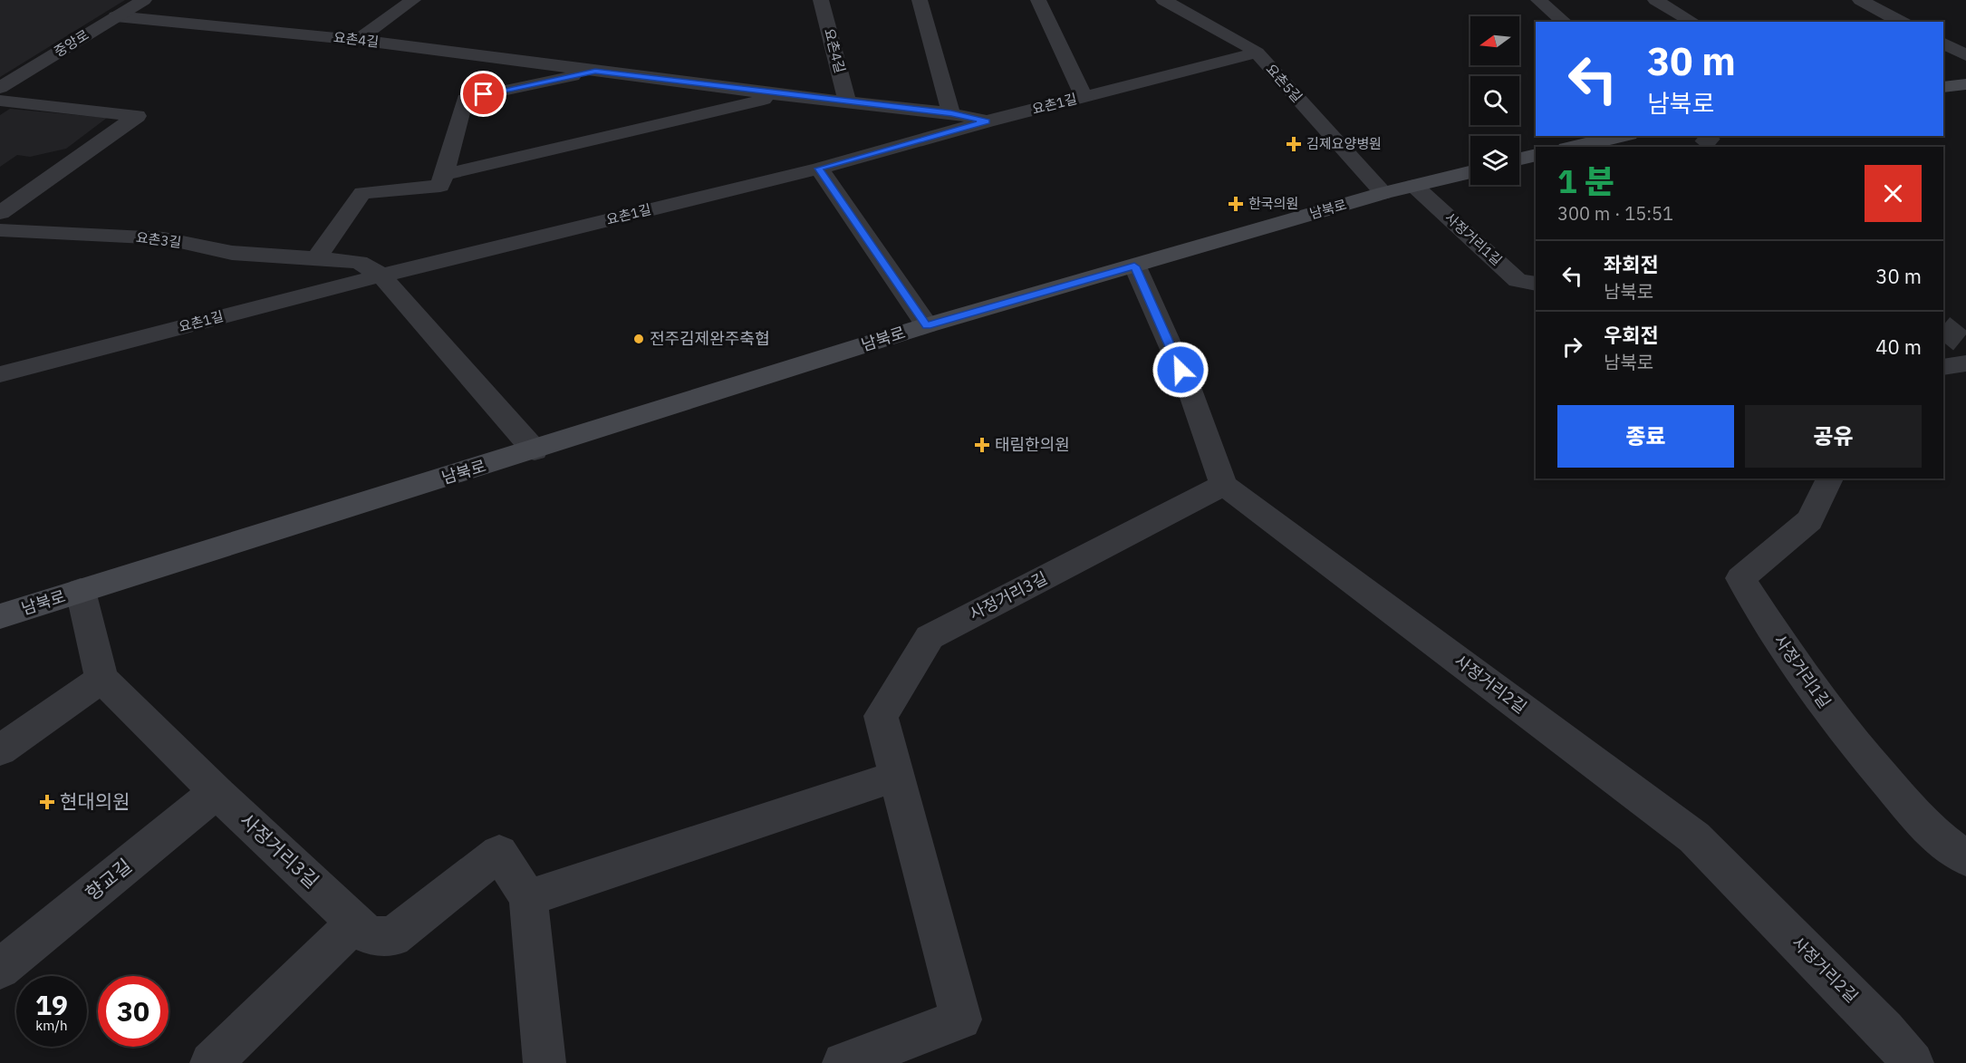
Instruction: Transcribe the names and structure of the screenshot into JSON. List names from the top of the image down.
{
  "streets": {
    "main road": ["남북로"],
    "street": [
      "요촌4길",
      "중앙로",
      "요촌5길",
      "요촌1길",
      "사정거리1길",
      "요촌3길",
      "사정거리3길",
      "사정거리2길",
      "향교길"
    ]
  },
  "crossings": [
    ["요촌4길", "중앙로"],
    ["요촌4길", "요촌1길"],
    ["요촌5길", "요촌1길"],
    ["요촌5길", "남북로"],
    ["요촌1길", "남북로"],
    ["요촌1길", "요촌3길"],
    ["남북로", "사정거리1길"],
    ["남북로", "요촌3길"],
    ["사정거리3길", "사정거리2길"],
    ["사정거리3길", "향교길"]
  ],
  "places": {
    "health": [
      "김제요양병원",
      "한국의원",
      "태림한의원",
      "현대의원"
    ],
    "other": ["전주김제완주축협"]
  },
  "north": "left",
  "page": {
    "turn": ["30 m", "남북로"],
    "heading": ["1 분", "300 m · 15:51"],
    "list": [
      {
        "name": "좌회전",
        "note": "남북로",
        "value": "30 m"
      },
      {
        "name": "우회전",
        "note": "남북로",
        "value": "40 m"
      }
    ],
    "buttons": ["종료", "공유"],
    "speed": "19 km/h",
    "limit": "30"
  }
}
